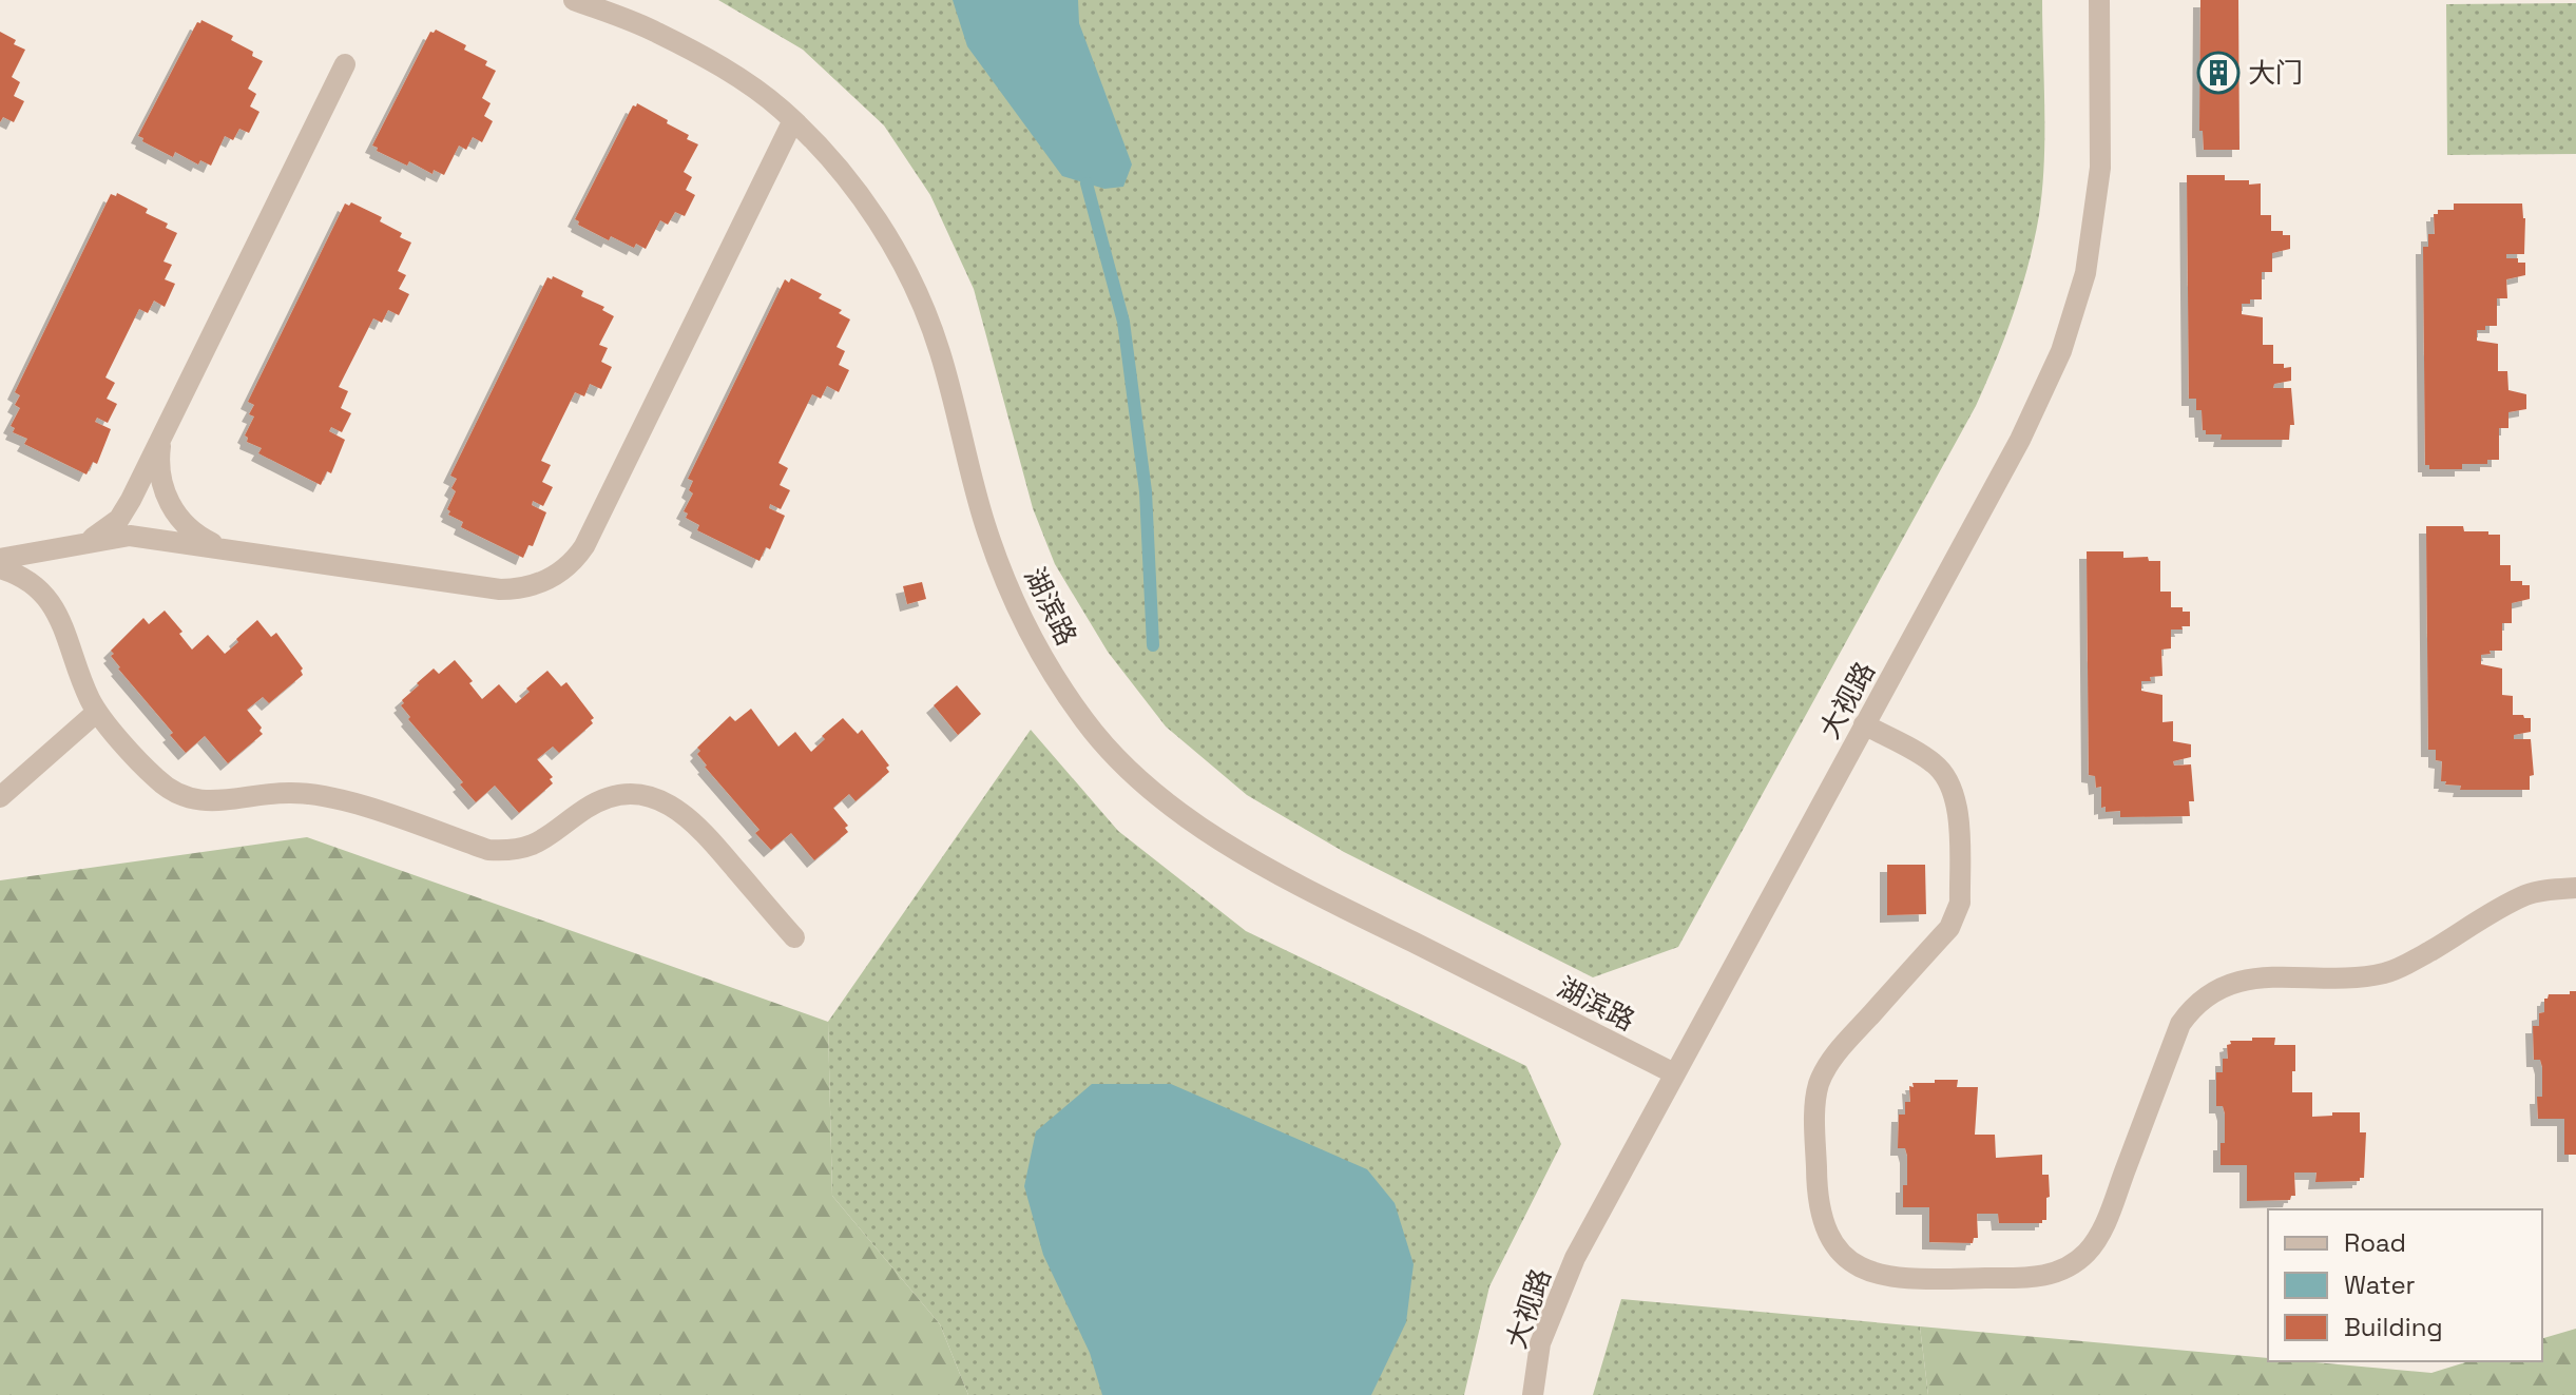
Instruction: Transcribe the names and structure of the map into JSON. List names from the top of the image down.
{
  "streets": {
    "street": ["湖滨路", "大视路"]
  },
  "crossings": [
    ["湖滨路", "大视路"]
  ],
  "places": {
    "building": ["大门"]
  },
  "legend": ["Road", "Water", "Building"]
}
